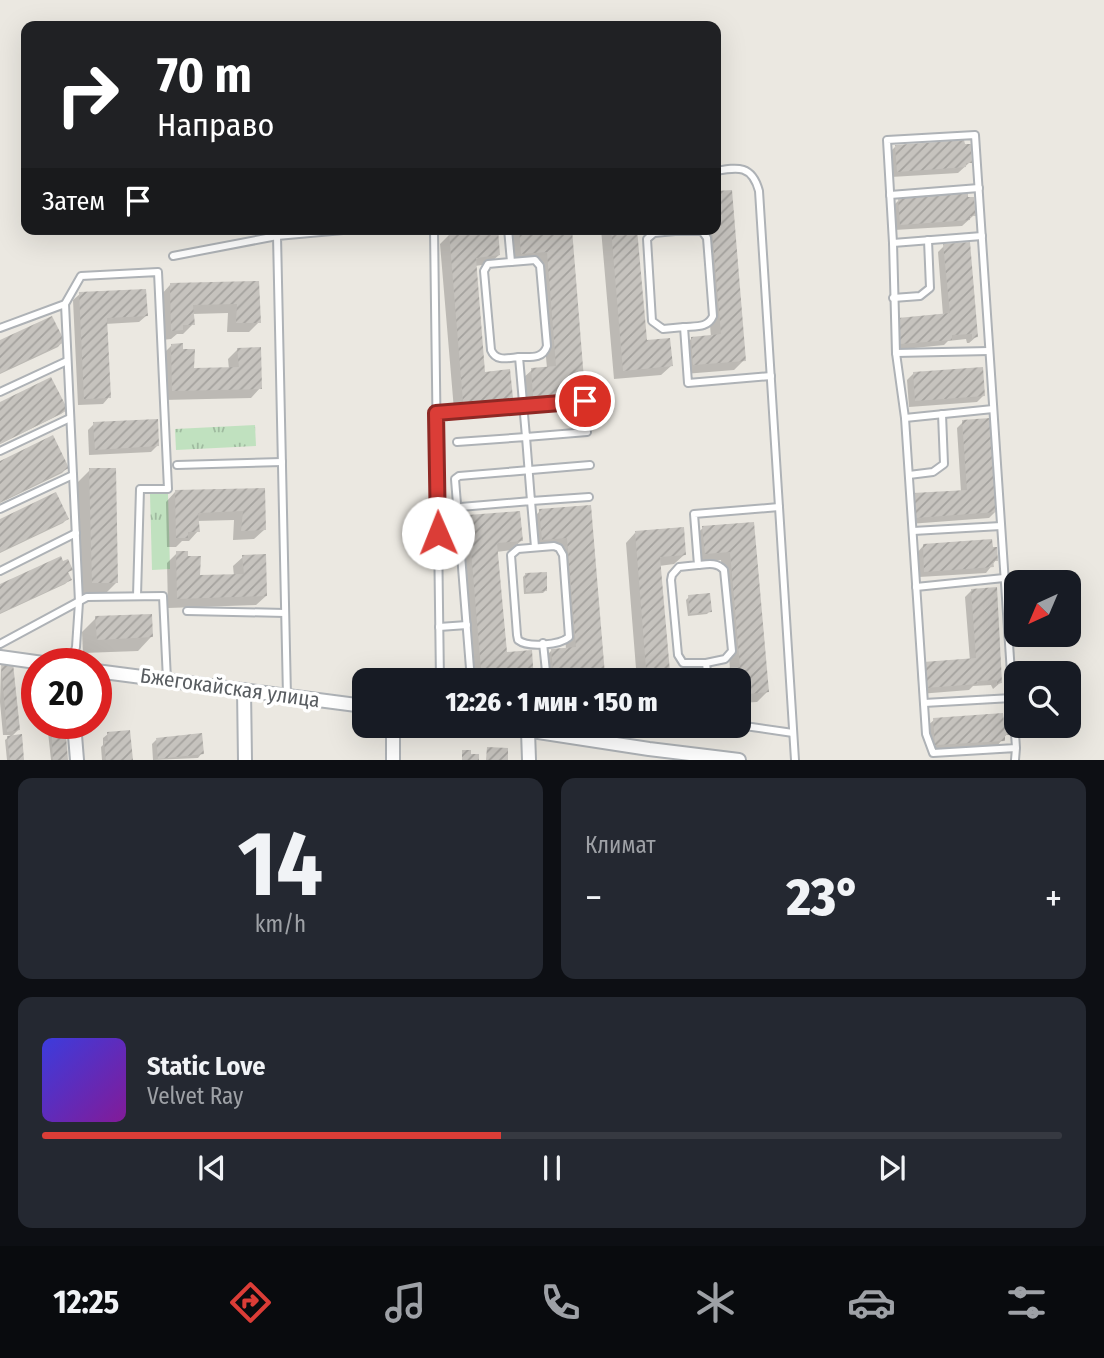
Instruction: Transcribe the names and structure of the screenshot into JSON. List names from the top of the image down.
{
  "streets": {
    "street": ["Бжегокайская улица"]
  },
  "north": "bottom left",
  "page": {
    "turn": ["70 m", "Направо"],
    "then": "Затем",
    "limit": "20",
    "trip": "12:26 · 1 мин · 150 m",
    "tile": [
      ["14", "km/h"],
      "Климат"
    ],
    "heat": ["−", "23°", "+"],
    "song": ["Static Love", "Velvet Ray"],
    "tabs": "12:25"
  }
}
